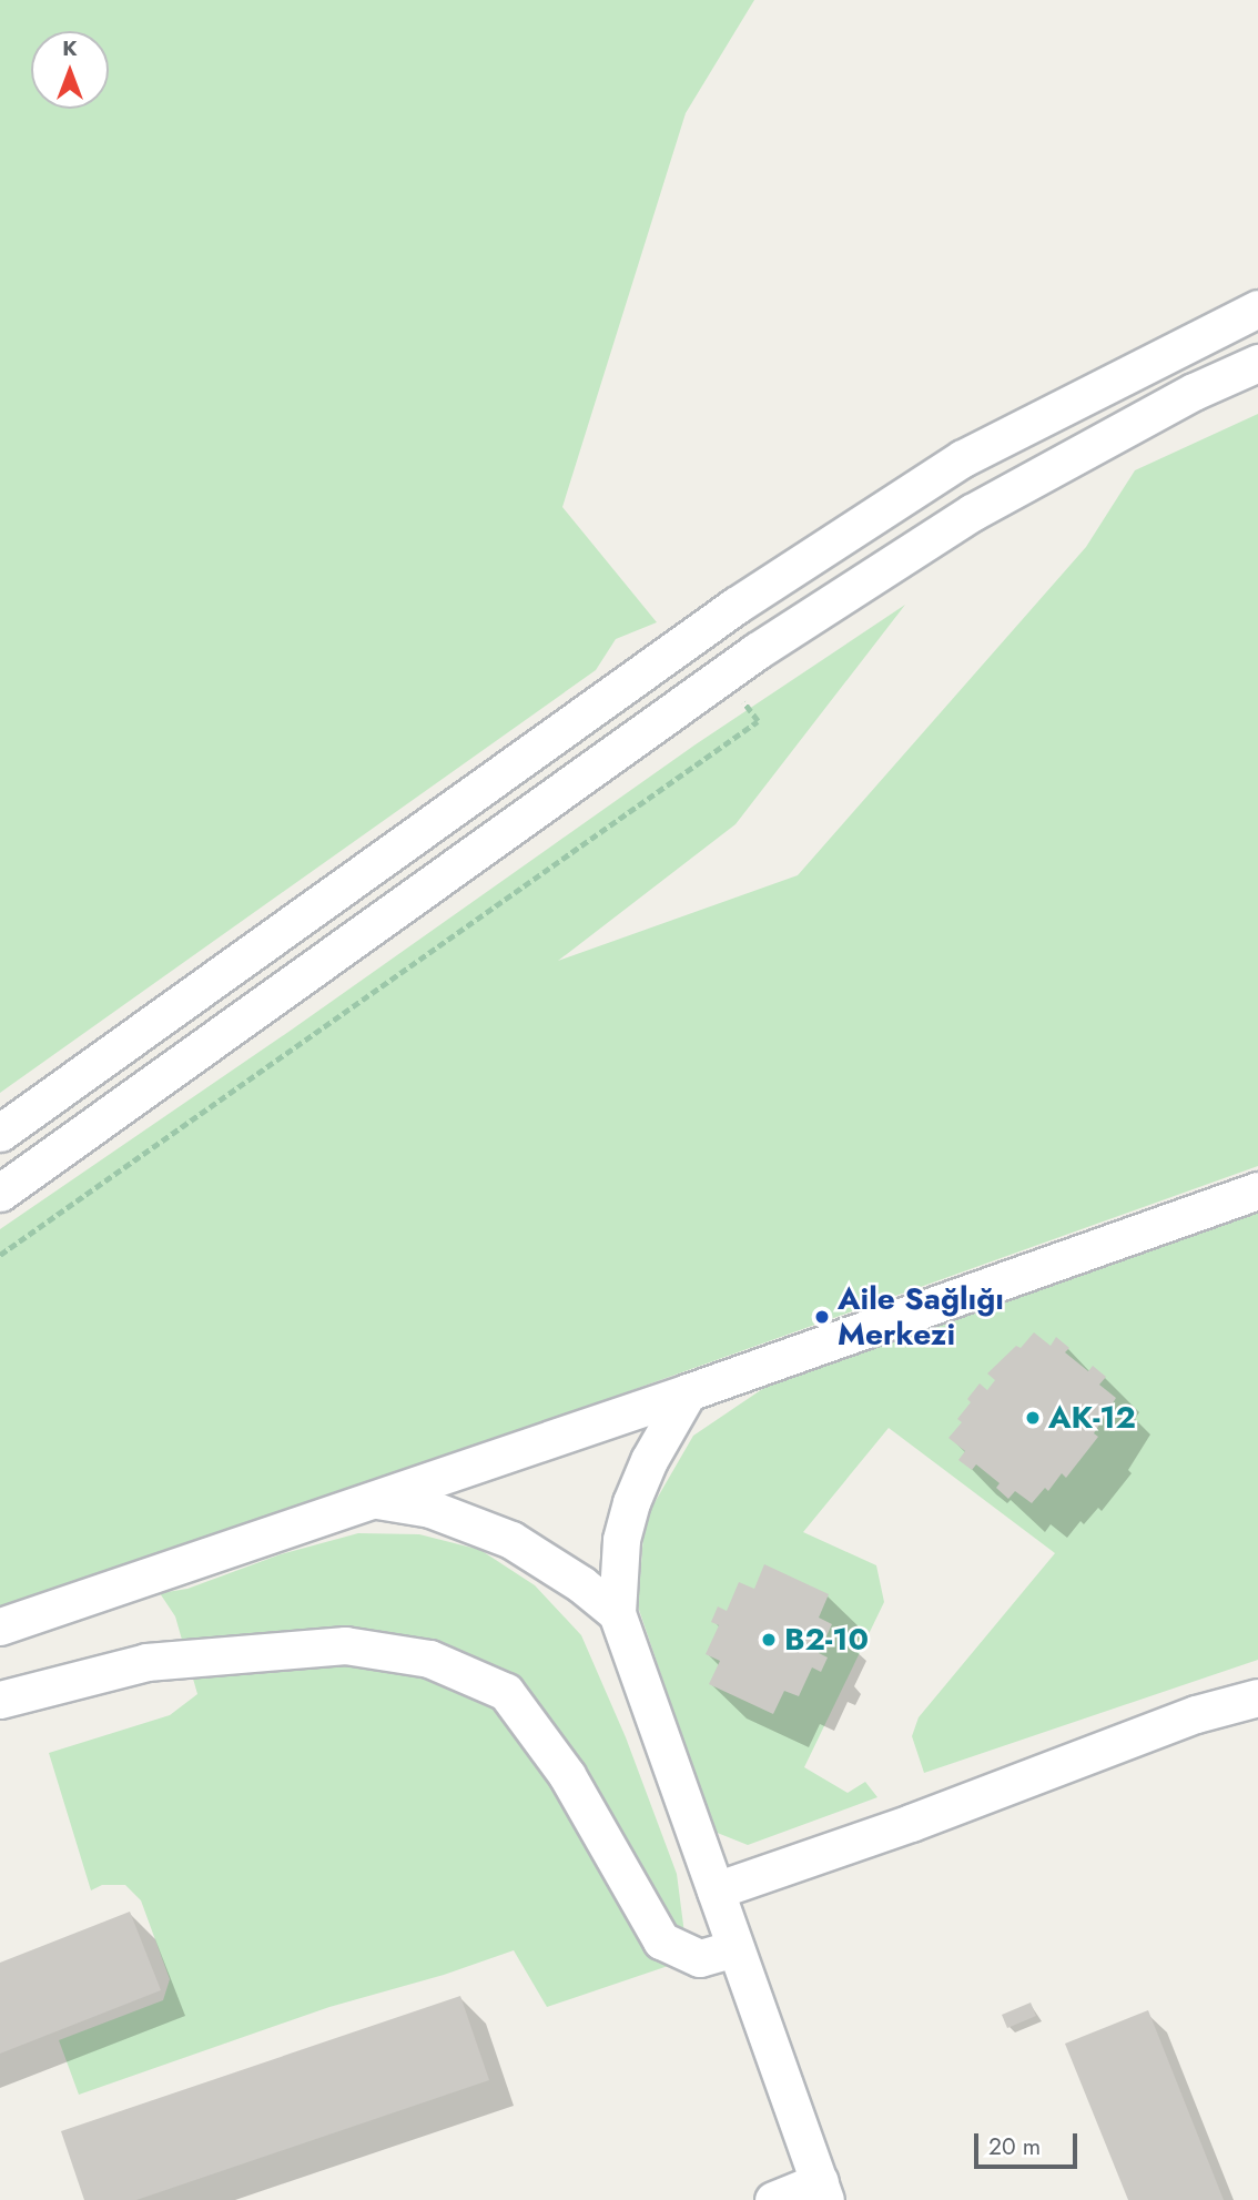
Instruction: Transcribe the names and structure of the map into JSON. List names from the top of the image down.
{
  "places": ["Aile Sağlığı Merkezi", "AK-12", "B2-10"],
  "scale_bar": "20 m",
  "north": "top"
}
